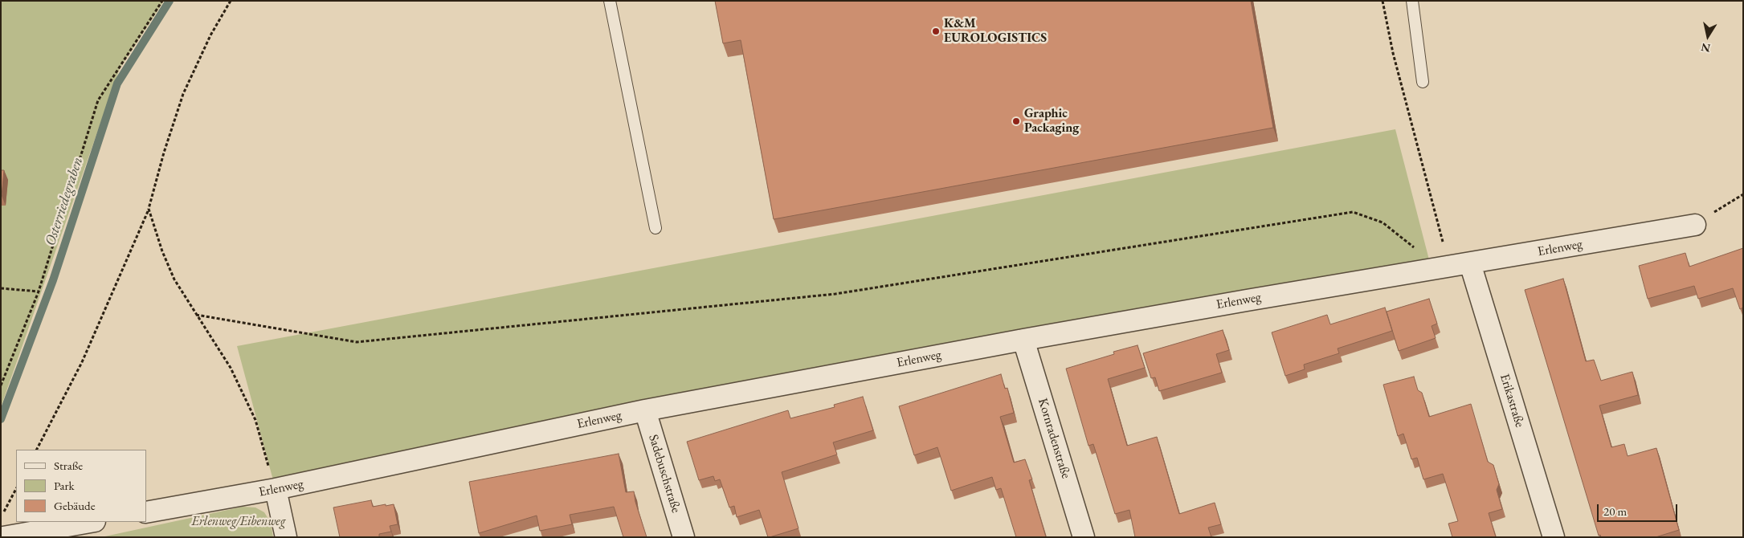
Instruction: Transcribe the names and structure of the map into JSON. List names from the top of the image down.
{
  "streets": {
    "street": [
      "Erlenweg",
      "Erikastraße",
      "Kornradenstraße",
      "Sadebuschstraße"
    ]
  },
  "crossings": [
    ["Erlenweg", "Erikastraße"],
    ["Erlenweg", "Kornradenstraße"],
    ["Erlenweg", "Sadebuschstraße"]
  ],
  "water": ["Osterriedegraben"],
  "parks": ["Erlenweg/Eibenweg"],
  "places": ["K&M EUROLOGISTICS", "Graphic Packaging"],
  "legend": ["Straße", "Park", "Gebäude"],
  "scale_bar": "20 m",
  "north": "bottom"
}
